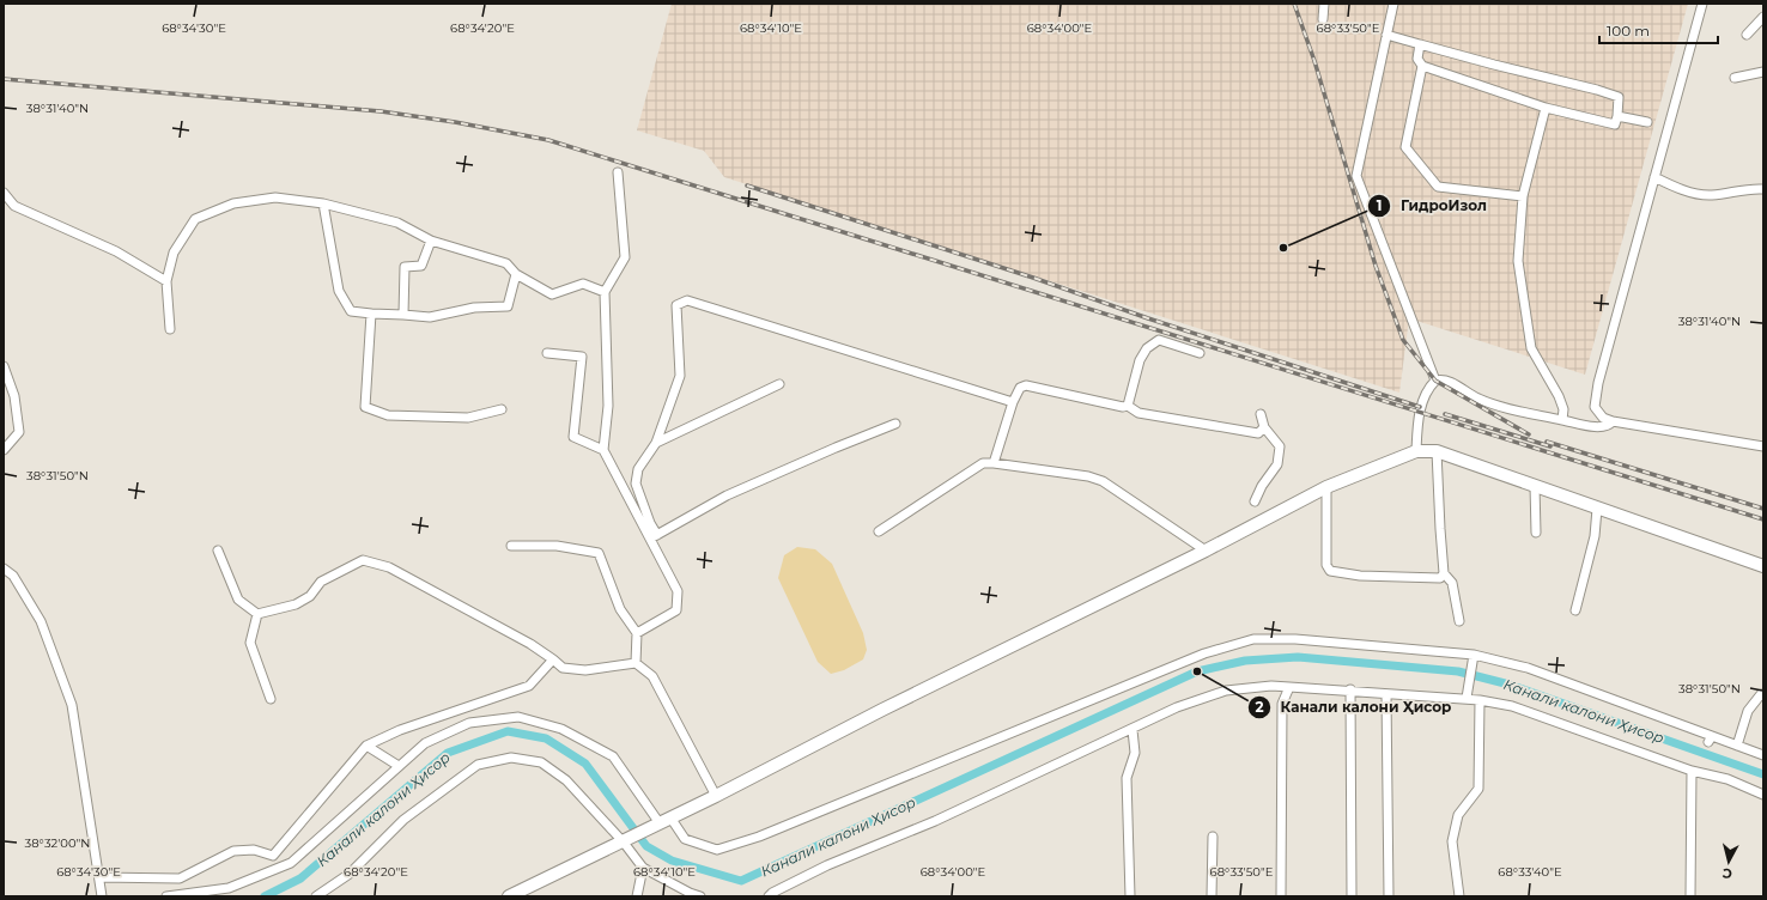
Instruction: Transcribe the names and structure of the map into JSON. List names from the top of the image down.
{
  "water": ["Канали калони Ҳисор"],
  "places": ["ГидроИзол", "Канали калони Ҳисор"],
  "scale_bar": "100 m",
  "north": "bottom",
  "coordinates": [
    "68°34'30\"E",
    "68°34'20\"E",
    "68°34'10\"E",
    "68°34'00\"E",
    "68°33'50\"E",
    "38°31'40\"N",
    "38°31'50\"N",
    "38°32'00\"N",
    "68°33'40\"E"
  ]
}
